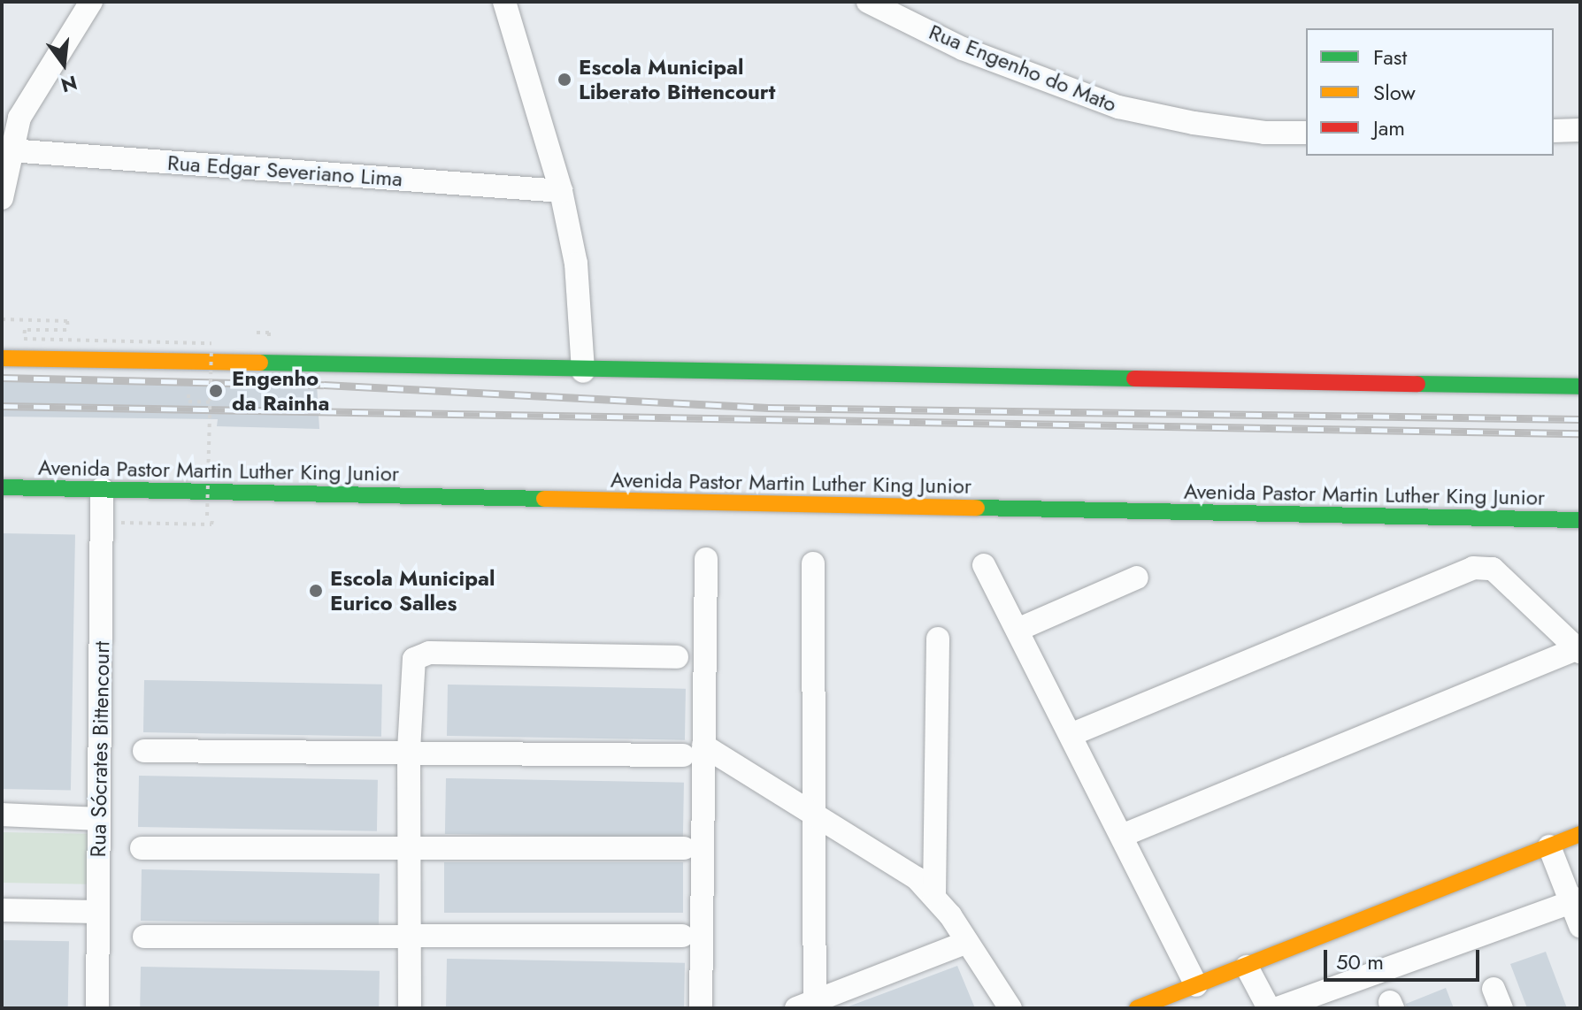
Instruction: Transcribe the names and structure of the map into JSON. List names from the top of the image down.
{
  "streets": {
    "main road": ["Avenida Pastor Martin Luther King Junior"],
    "street": ["Rua Engenho do Mato", "Rua Edgar Severiano Lima", "Rua Sócrates Bittencourt"]
  },
  "crossings": [
    ["Avenida Pastor Martin Luther King Junior", "Rua Sócrates Bittencourt"]
  ],
  "places": ["Escola Municipal Liberato Bittencourt", "Engenho da Rainha", "Escola Municipal Eurico Salles"],
  "legend": ["Fast", "Slow", "Jam"],
  "scale_bar": "50 m",
  "north": "bottom"
}
